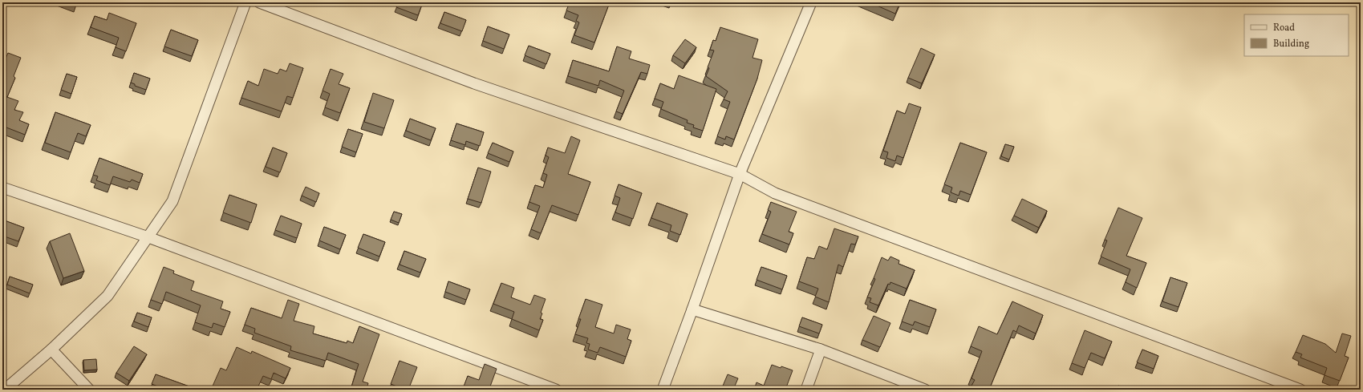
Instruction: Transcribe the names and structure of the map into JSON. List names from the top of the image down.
{
  "legend": ["Road", "Building"]
}
